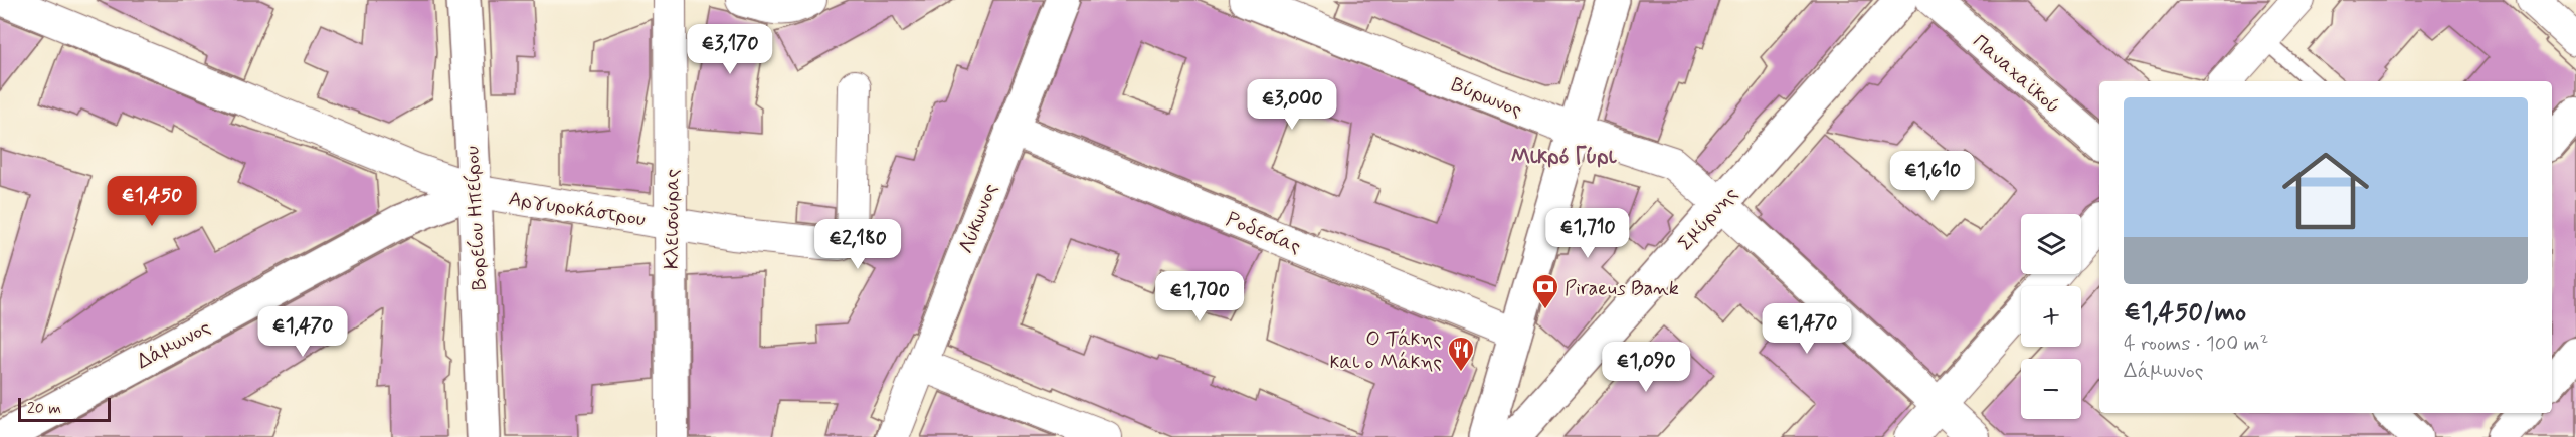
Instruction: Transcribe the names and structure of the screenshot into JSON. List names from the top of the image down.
{
  "streets": {
    "main road": ["Βορείου Ηπείρου", "Σμύρνης", "Δάμωνος"],
    "street": [
      "Παναχαϊκού",
      "Βύρωνος",
      "Αργυροκάστρου",
      "Λύκωνος",
      "Κλεισούρας",
      "Ροδεσίας"
    ]
  },
  "crossings": [
    ["Βύρωνος", "Σμύρνης"],
    ["Αργυροκάστρου", "Βορείου Ηπείρου"],
    ["Αργυροκάστρου", "Κλεισούρας"],
    ["Αργυροκάστρου", "Δάμωνος"],
    ["Βορείου Ηπείρου", "Δάμωνος"],
    ["Λύκωνος", "Ροδεσίας"]
  ],
  "districts": ["Μικρό Γύρι"],
  "places": {
    "bank": ["Piraeus Bank"],
    "restaurant": ["Ο Τάκης και ο Μάκης"]
  },
  "scale_bar": "20 m",
  "page": {
    "price": [
      "€3,170",
      "€3,000",
      "€1,610",
      "€1,450",
      "€1,710",
      "€2,180",
      "€1,700",
      "€1,470",
      "€1,470",
      "€1,090"
    ],
    "list": [
      {
        "name": "€1,450/mo",
        "note": "4 rooms · 100 m² · Δάμωνος"
      }
    ],
    "map_buttons": ["+", "−"],
    "scale": "20 m"
  }
}
